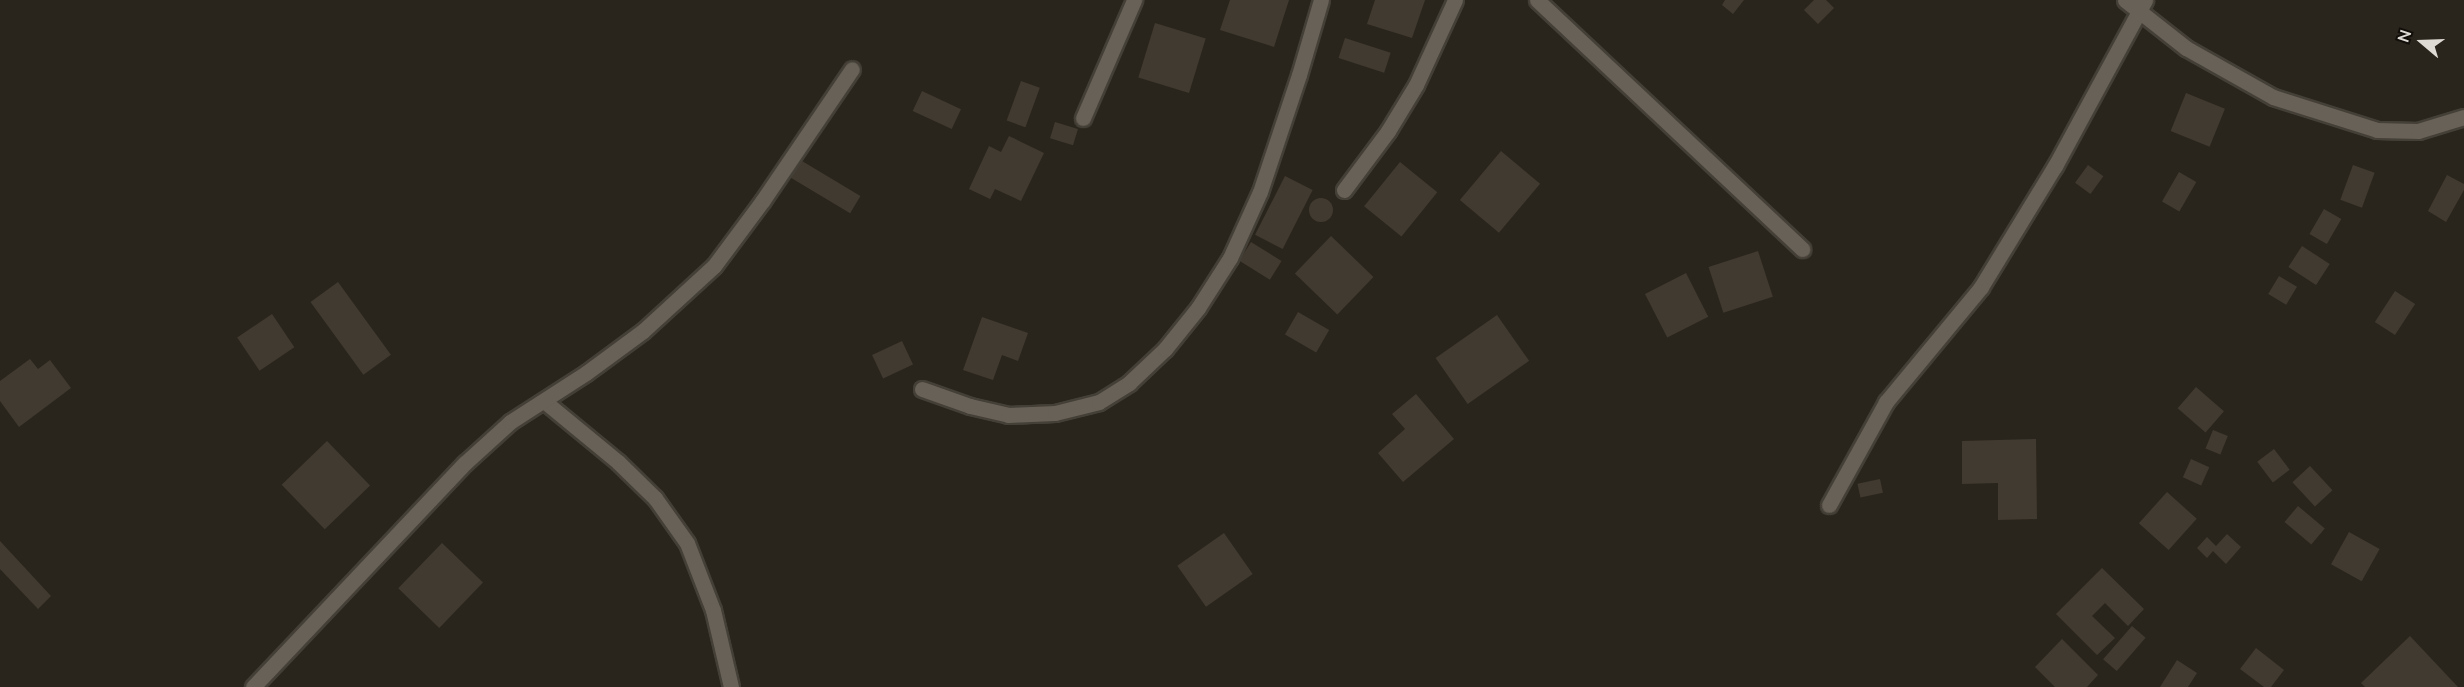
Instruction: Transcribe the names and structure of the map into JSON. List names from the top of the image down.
{
  "north": "left"
}
